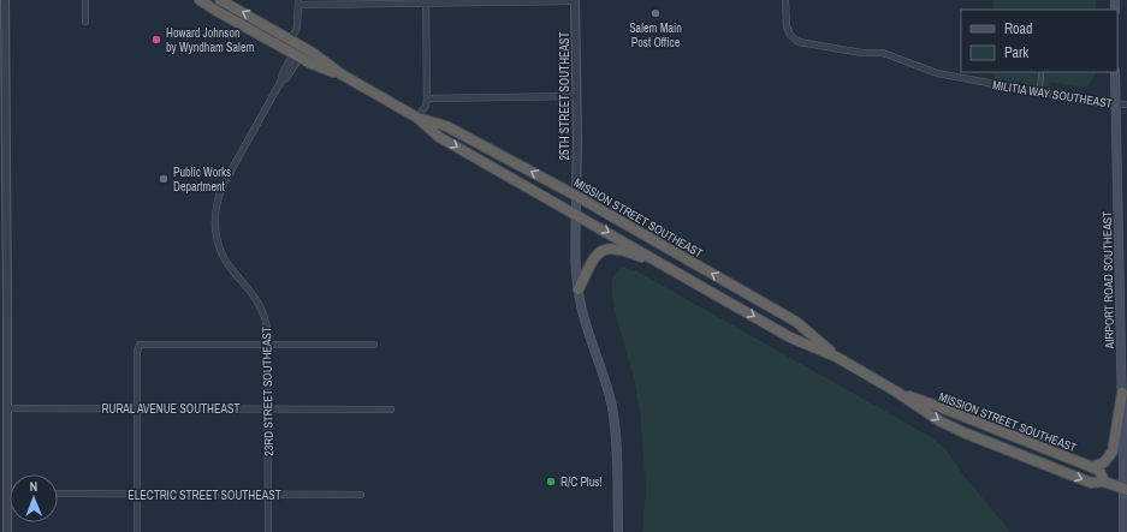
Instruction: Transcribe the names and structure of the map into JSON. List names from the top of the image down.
{
  "streets": {
    "highway": ["MISSION STREET SOUTHEAST"],
    "main road": ["25TH STREET SOUTHEAST", "AIRPORT ROAD SOUTHEAST"],
    "street": [
      "MILITIA WAY SOUTHEAST",
      "23RD STREET SOUTHEAST",
      "RURAL AVENUE SOUTHEAST",
      "ELECTRIC STREET SOUTHEAST"
    ]
  },
  "crossings": [
    ["MILITIA WAY SOUTHEAST", "AIRPORT ROAD SOUTHEAST"],
    ["25TH STREET SOUTHEAST", "MISSION STREET SOUTHEAST"],
    ["MISSION STREET SOUTHEAST", "AIRPORT ROAD SOUTHEAST"],
    ["MISSION STREET SOUTHEAST", "23RD STREET SOUTHEAST"],
    ["23RD STREET SOUTHEAST", "RURAL AVENUE SOUTHEAST"],
    ["23RD STREET SOUTHEAST", "ELECTRIC STREET SOUTHEAST"]
  ],
  "places": [
    "Salem Main Post Office",
    "Howard Johnson by Wyndham Salem",
    "Public Works Department",
    "R/C Plus!"
  ],
  "legend": ["Road", "Park"],
  "north": "top"
}
